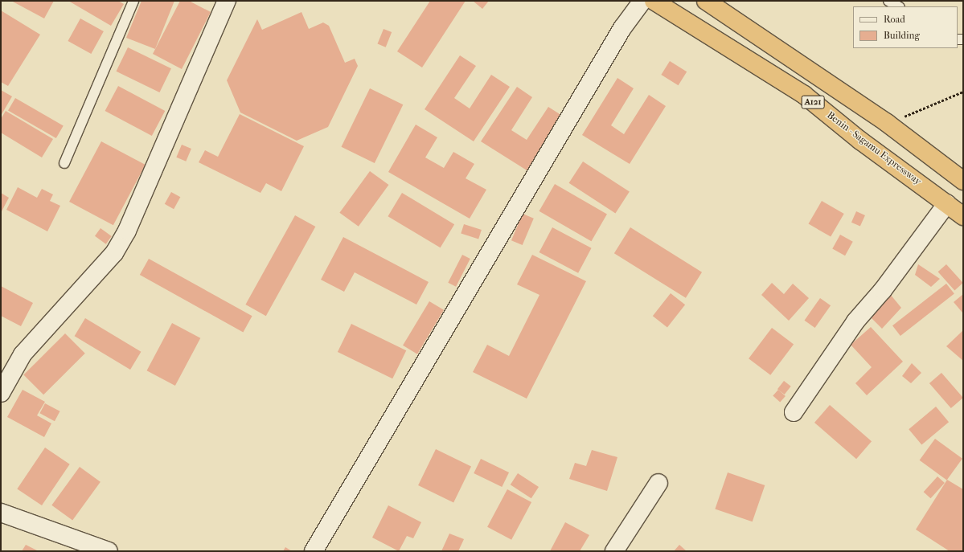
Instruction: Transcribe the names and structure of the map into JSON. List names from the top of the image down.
{
  "streets": {
    "highway": ["A121", "Benin - Sagamu Expressway"]
  },
  "legend": ["Road", "Building"]
}
